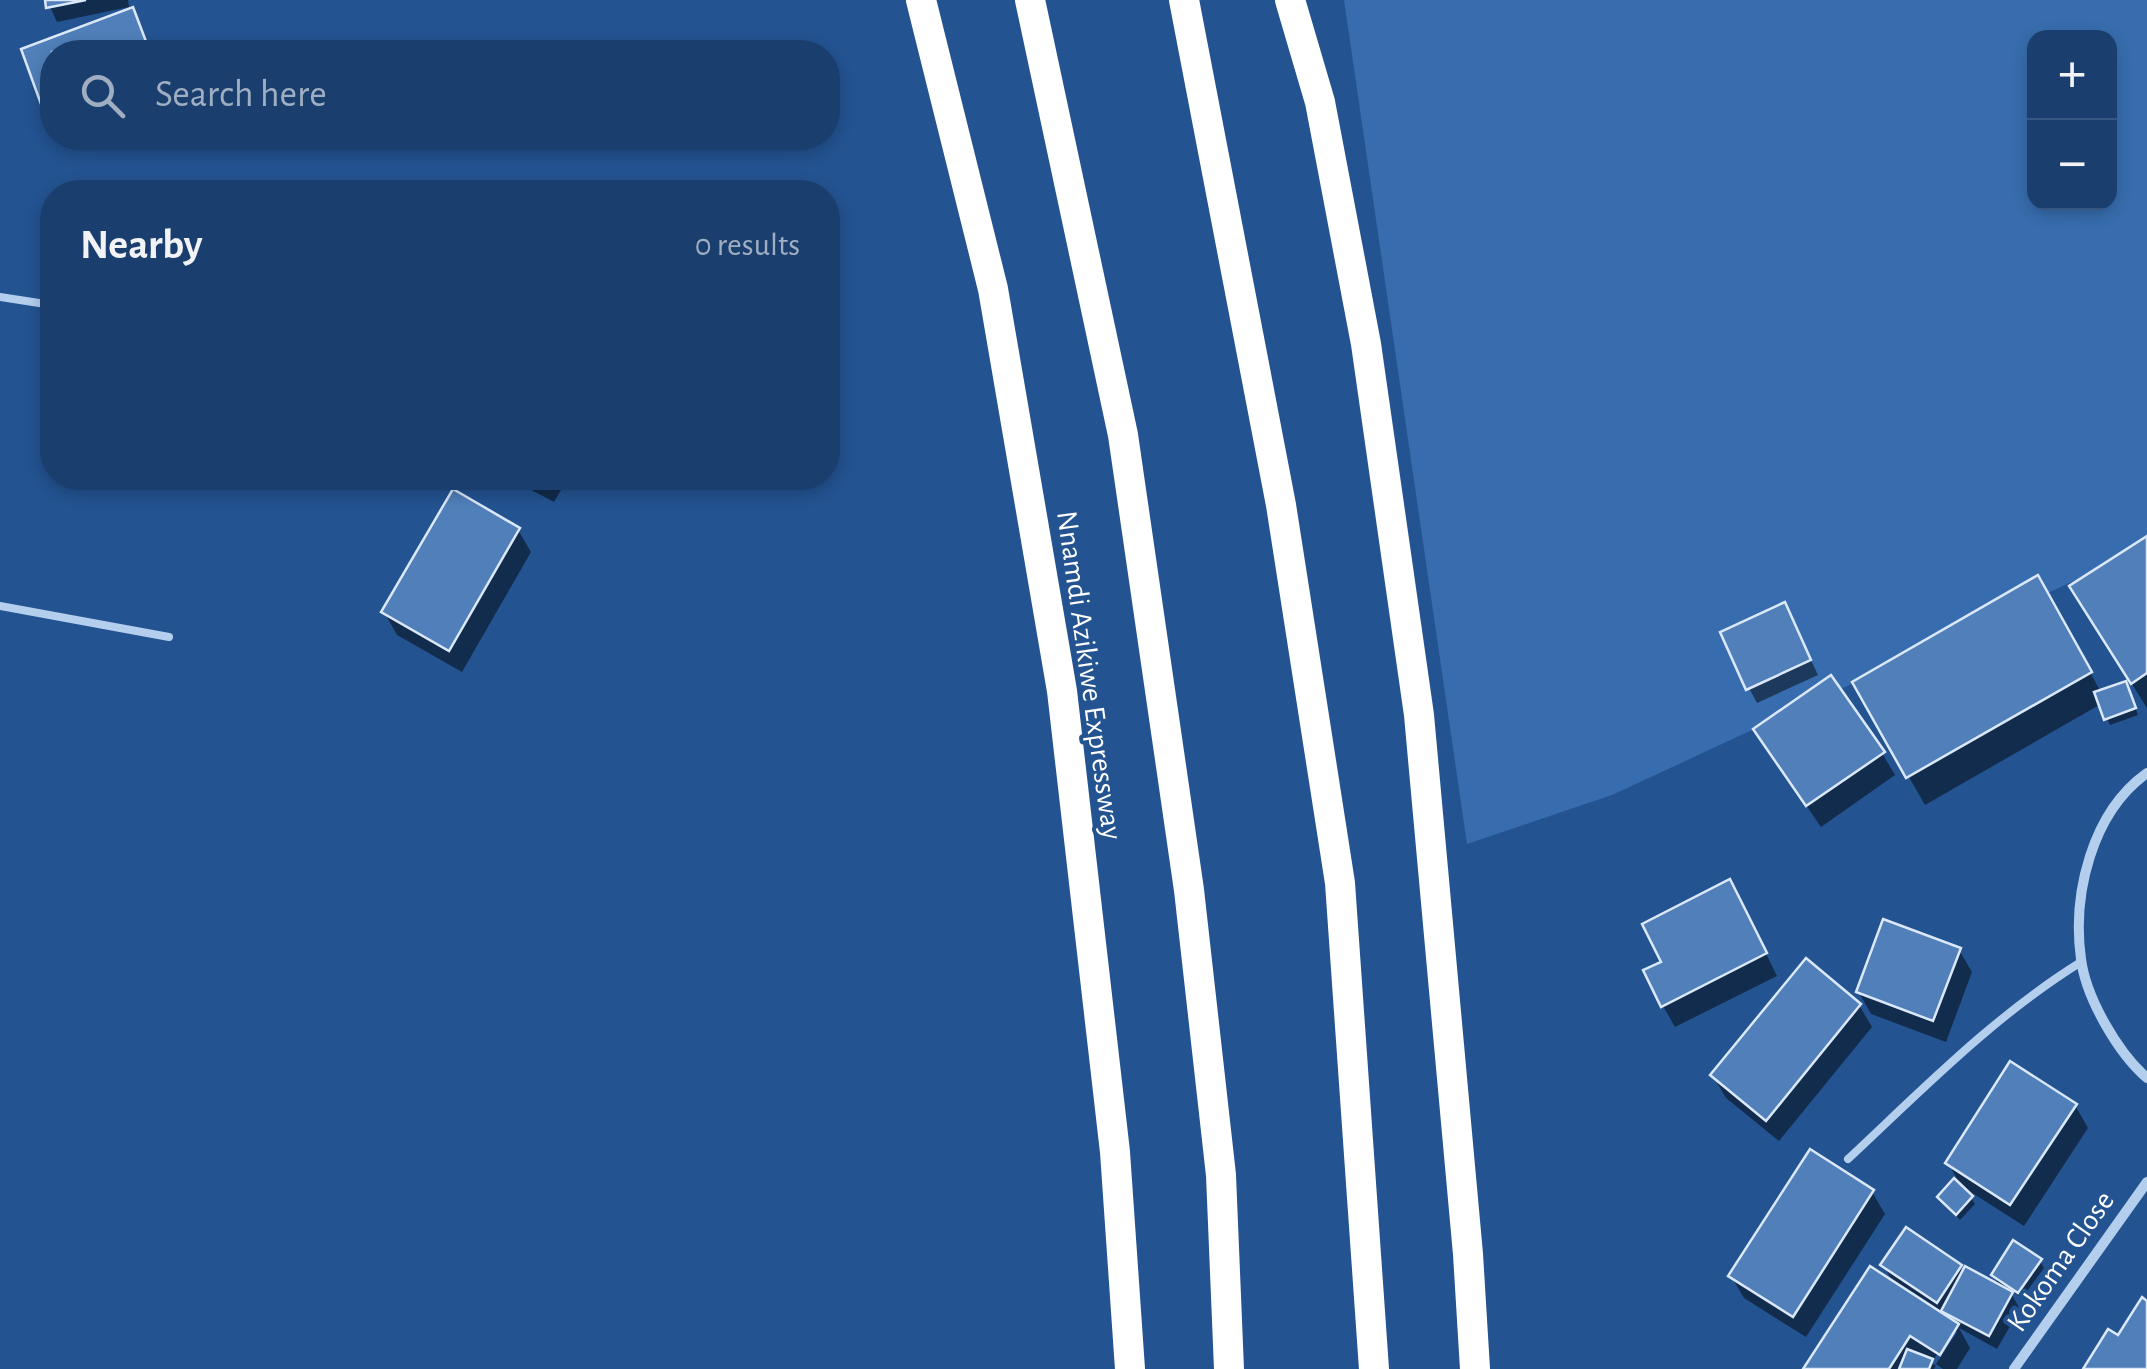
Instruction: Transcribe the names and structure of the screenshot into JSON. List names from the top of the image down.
{
  "streets": {
    "highway": ["Nnamdi Azikiwe Expressway"],
    "street": ["Kokoma Close"]
  },
  "page": {
    "map_buttons": ["+", "−"],
    "search": "Search here",
    "heading": ["Nearby", "0 results"]
  }
}
